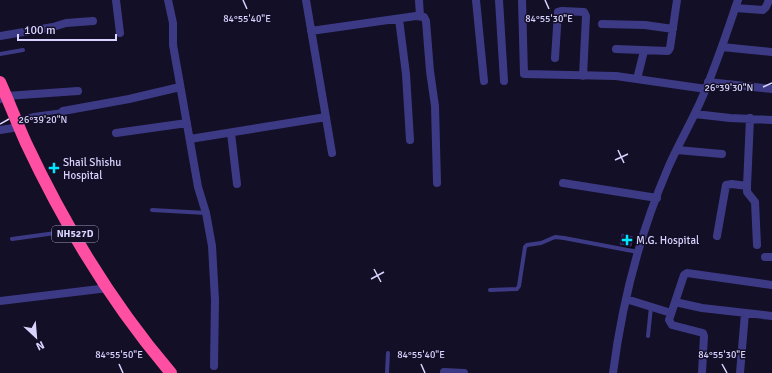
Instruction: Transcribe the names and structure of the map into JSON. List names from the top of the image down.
{
  "streets": {
    "highway": ["NH527D"]
  },
  "places": {
    "health": ["Shail Shishu Hospital", "M.G. Hospital"]
  },
  "scale_bar": "100 m",
  "north": "bottom right",
  "coordinates": [
    "84°55'40\"E",
    "84°55'30\"E",
    "26°39'30\"N",
    "26°39'20\"N",
    "84°55'50\"E"
  ]
}
